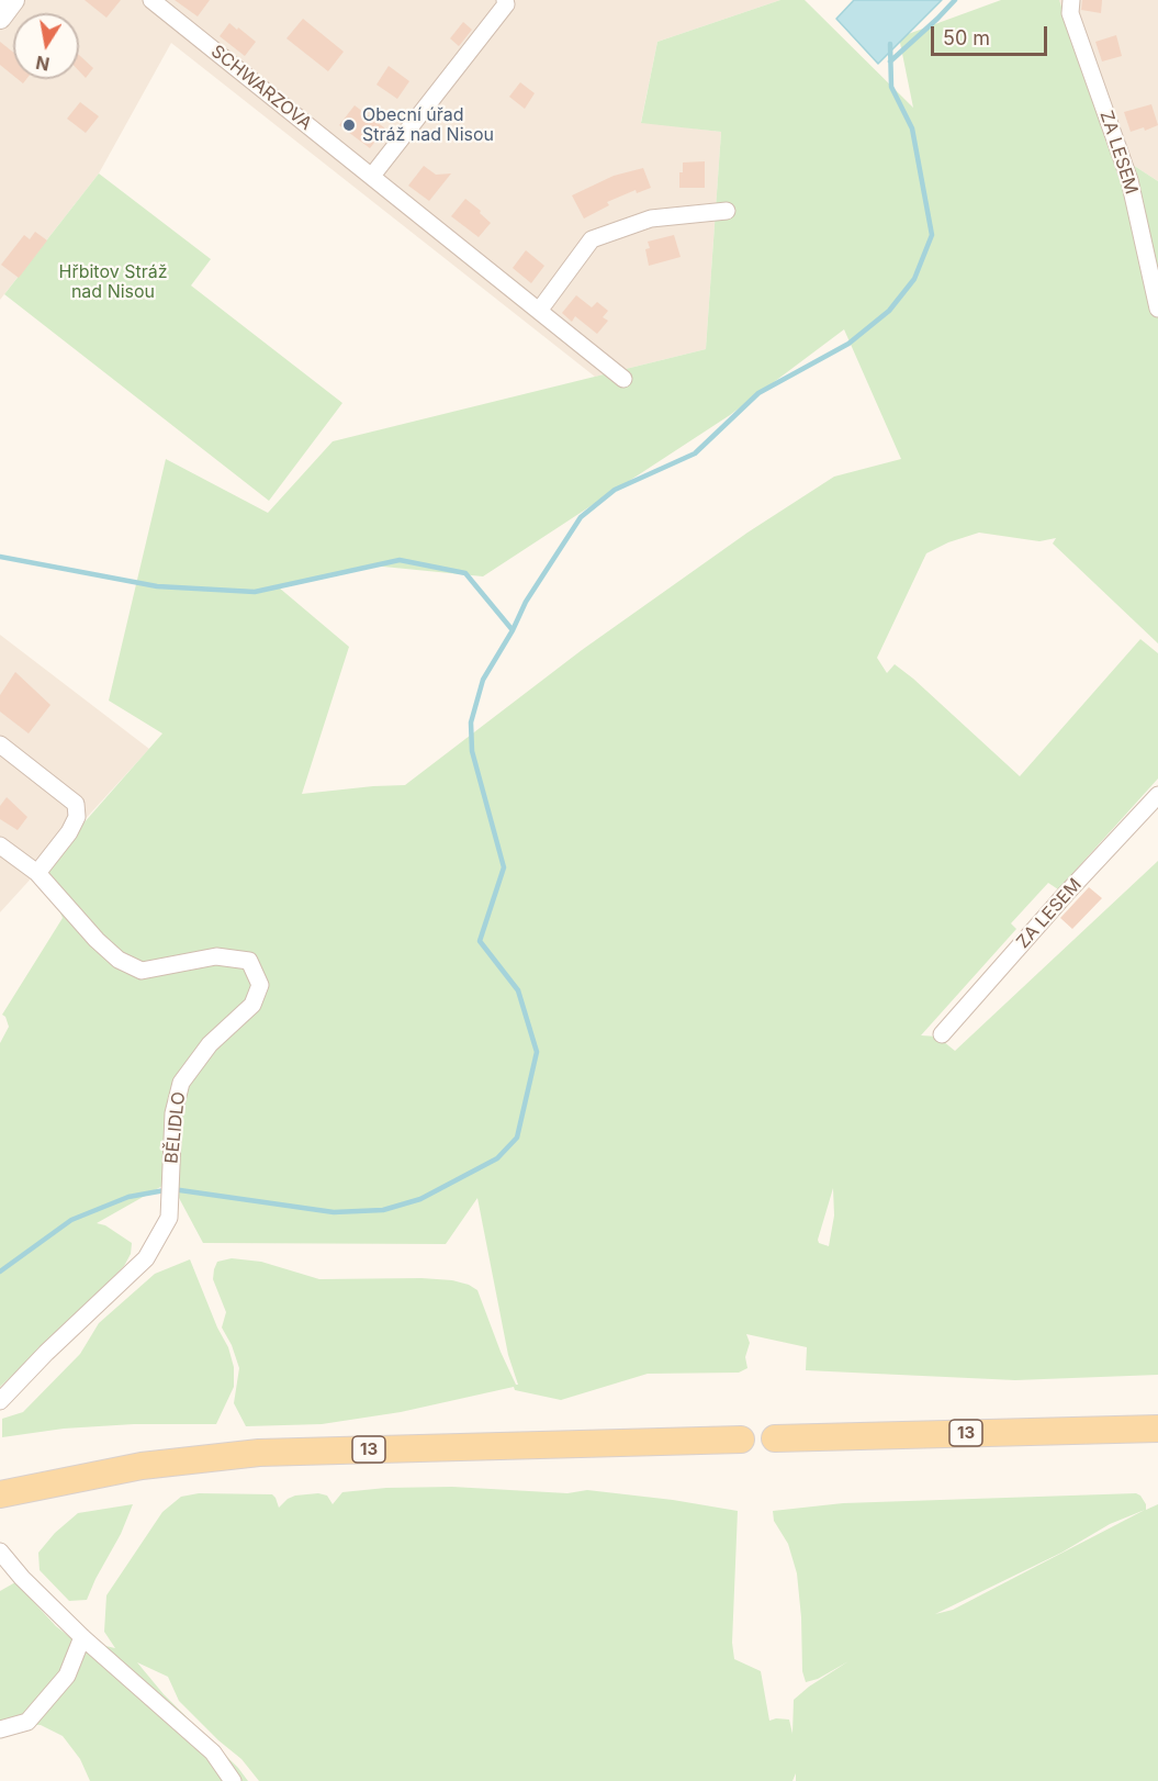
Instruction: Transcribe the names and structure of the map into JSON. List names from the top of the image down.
{
  "streets": {
    "main road": ["13"],
    "street": ["SCHWARZOVA", "ZA LESEM", "BĚLIDLO"]
  },
  "parks": ["Hřbitov Stráž nad Nisou"],
  "places": ["Obecní úřad Stráž nad Nisou"],
  "scale_bar": "50 m",
  "north": "bottom"
}
